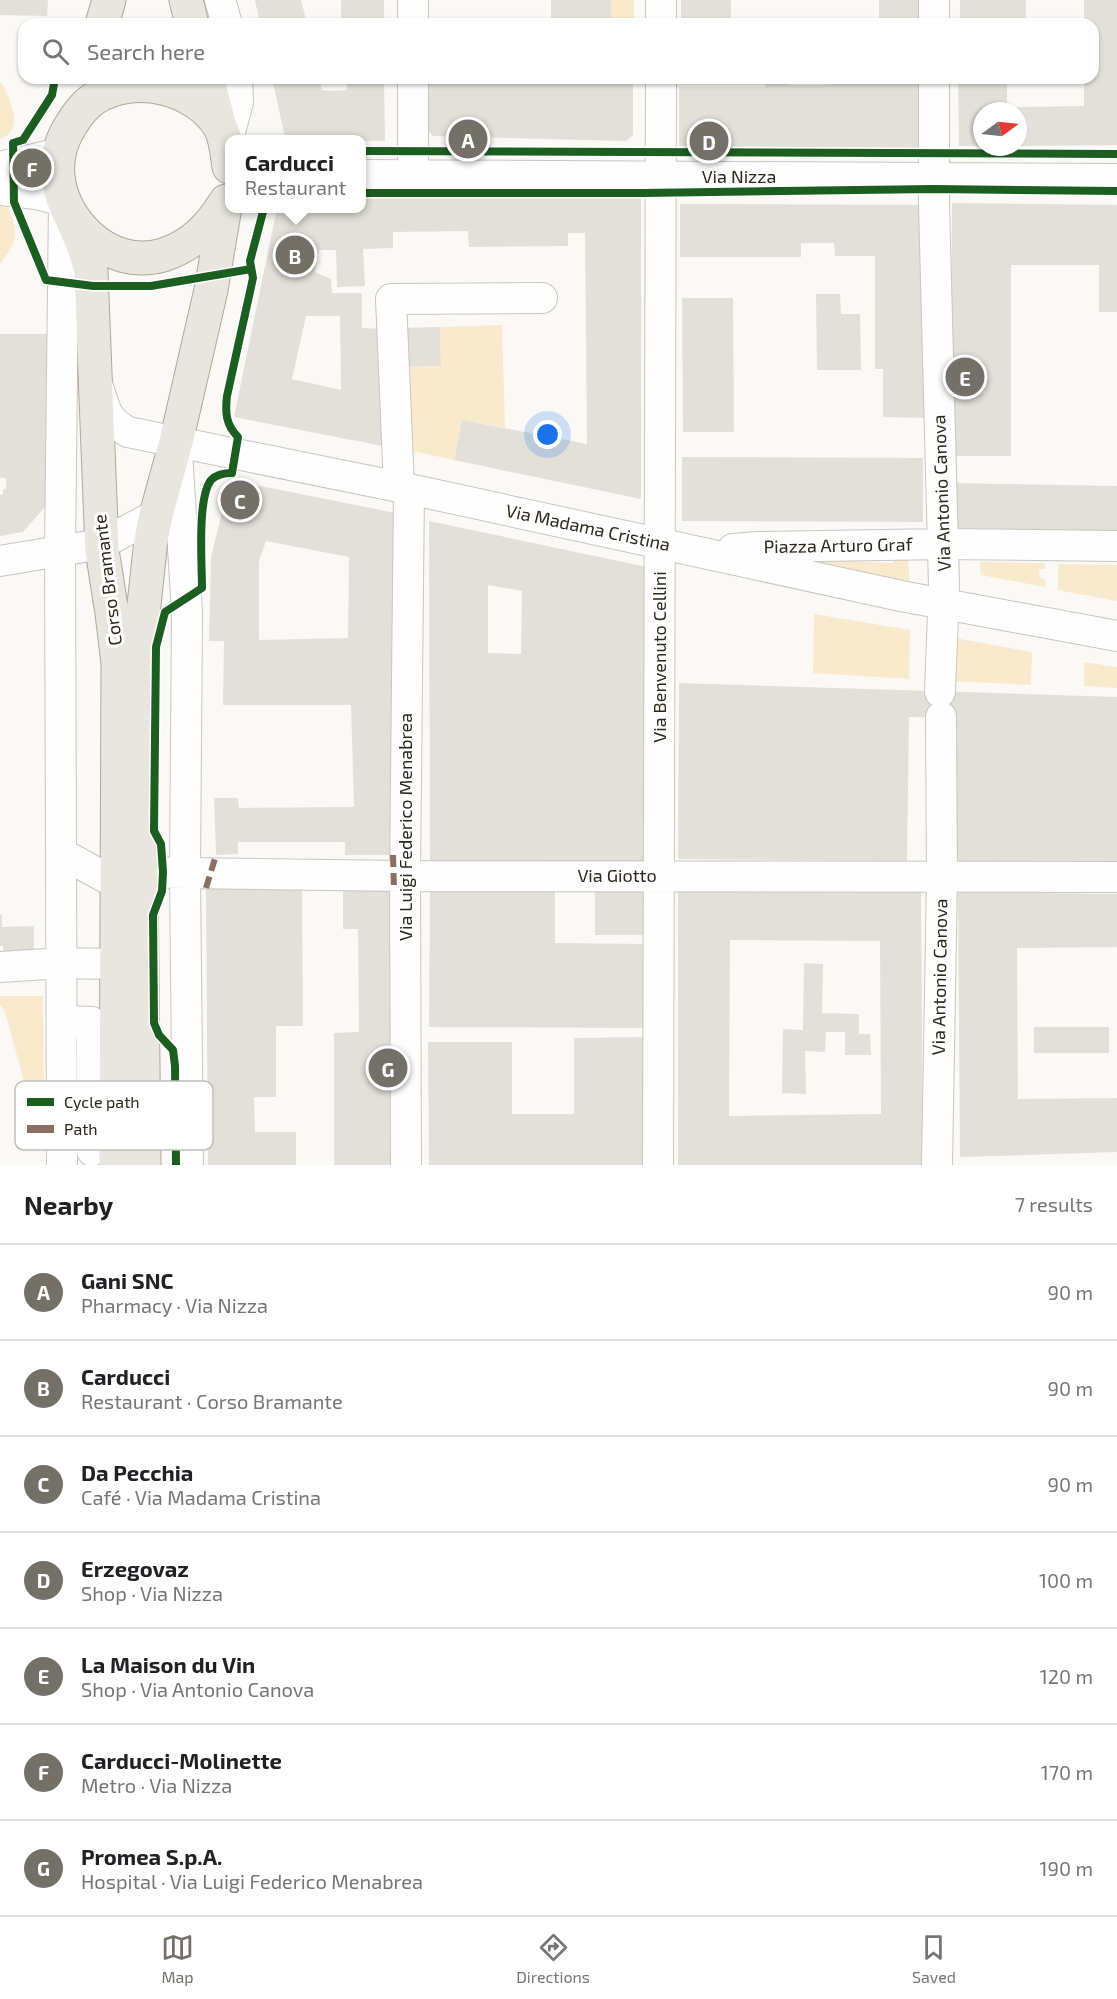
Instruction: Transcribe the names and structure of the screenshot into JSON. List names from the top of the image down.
{
  "streets": {
    "main road": ["Corso Bramante"],
    "street": [
      "Via Nizza",
      "Via Antonio Canova",
      "Via Madama Cristina",
      "Piazza Arturo Graf",
      "Via Benvenuto Cellini",
      "Via Luigi Federico Menabrea",
      "Via Giotto"
    ]
  },
  "crossings": [
    ["Via Nizza", "Via Antonio Canova"],
    ["Via Nizza", "Via Benvenuto Cellini"],
    ["Via Antonio Canova", "Via Madama Cristina"],
    ["Via Antonio Canova", "Piazza Arturo Graf"],
    ["Via Antonio Canova", "Via Giotto"],
    ["Via Madama Cristina", "Piazza Arturo Graf"],
    ["Via Madama Cristina", "Corso Bramante"],
    ["Via Madama Cristina", "Via Benvenuto Cellini"],
    ["Via Madama Cristina", "Via Luigi Federico Menabrea"],
    ["Corso Bramante", "Via Giotto"],
    ["Via Benvenuto Cellini", "Via Giotto"],
    ["Via Luigi Federico Menabrea", "Via Giotto"]
  ],
  "legend": ["Cycle path", "Path"],
  "north": "right",
  "page": {
    "search": "Search here",
    "pins": [
      "A",
      "D",
      "F",
      "B",
      "E",
      "C",
      "G"
    ],
    "popup": ["Carducci", "Restaurant"],
    "heading": ["Nearby", "7 results"],
    "list": [
      {
        "mark": "A",
        "name": "Gani SNC",
        "note": "Pharmacy · Via Nizza",
        "value": "90 m"
      },
      {
        "mark": "B",
        "name": "Carducci",
        "note": "Restaurant · Corso Bramante",
        "value": "90 m"
      },
      {
        "mark": "C",
        "name": "Da Pecchia",
        "note": "Café · Via Madama Cristina",
        "value": "90 m"
      },
      {
        "mark": "D",
        "name": "Erzegovaz",
        "note": "Shop · Via Nizza",
        "value": "100 m"
      },
      {
        "mark": "E",
        "name": "La Maison du Vin",
        "note": "Shop · Via Antonio Canova",
        "value": "120 m"
      },
      {
        "mark": "F",
        "name": "Carducci-Molinette",
        "note": "Metro · Via Nizza",
        "value": "170 m"
      },
      {
        "mark": "G",
        "name": "Promea S.p.A.",
        "note": "Hospital · Via Luigi Federico Menabrea",
        "value": "190 m"
      }
    ],
    "nav": ["Map", "Directions", "Saved"]
  }
}
